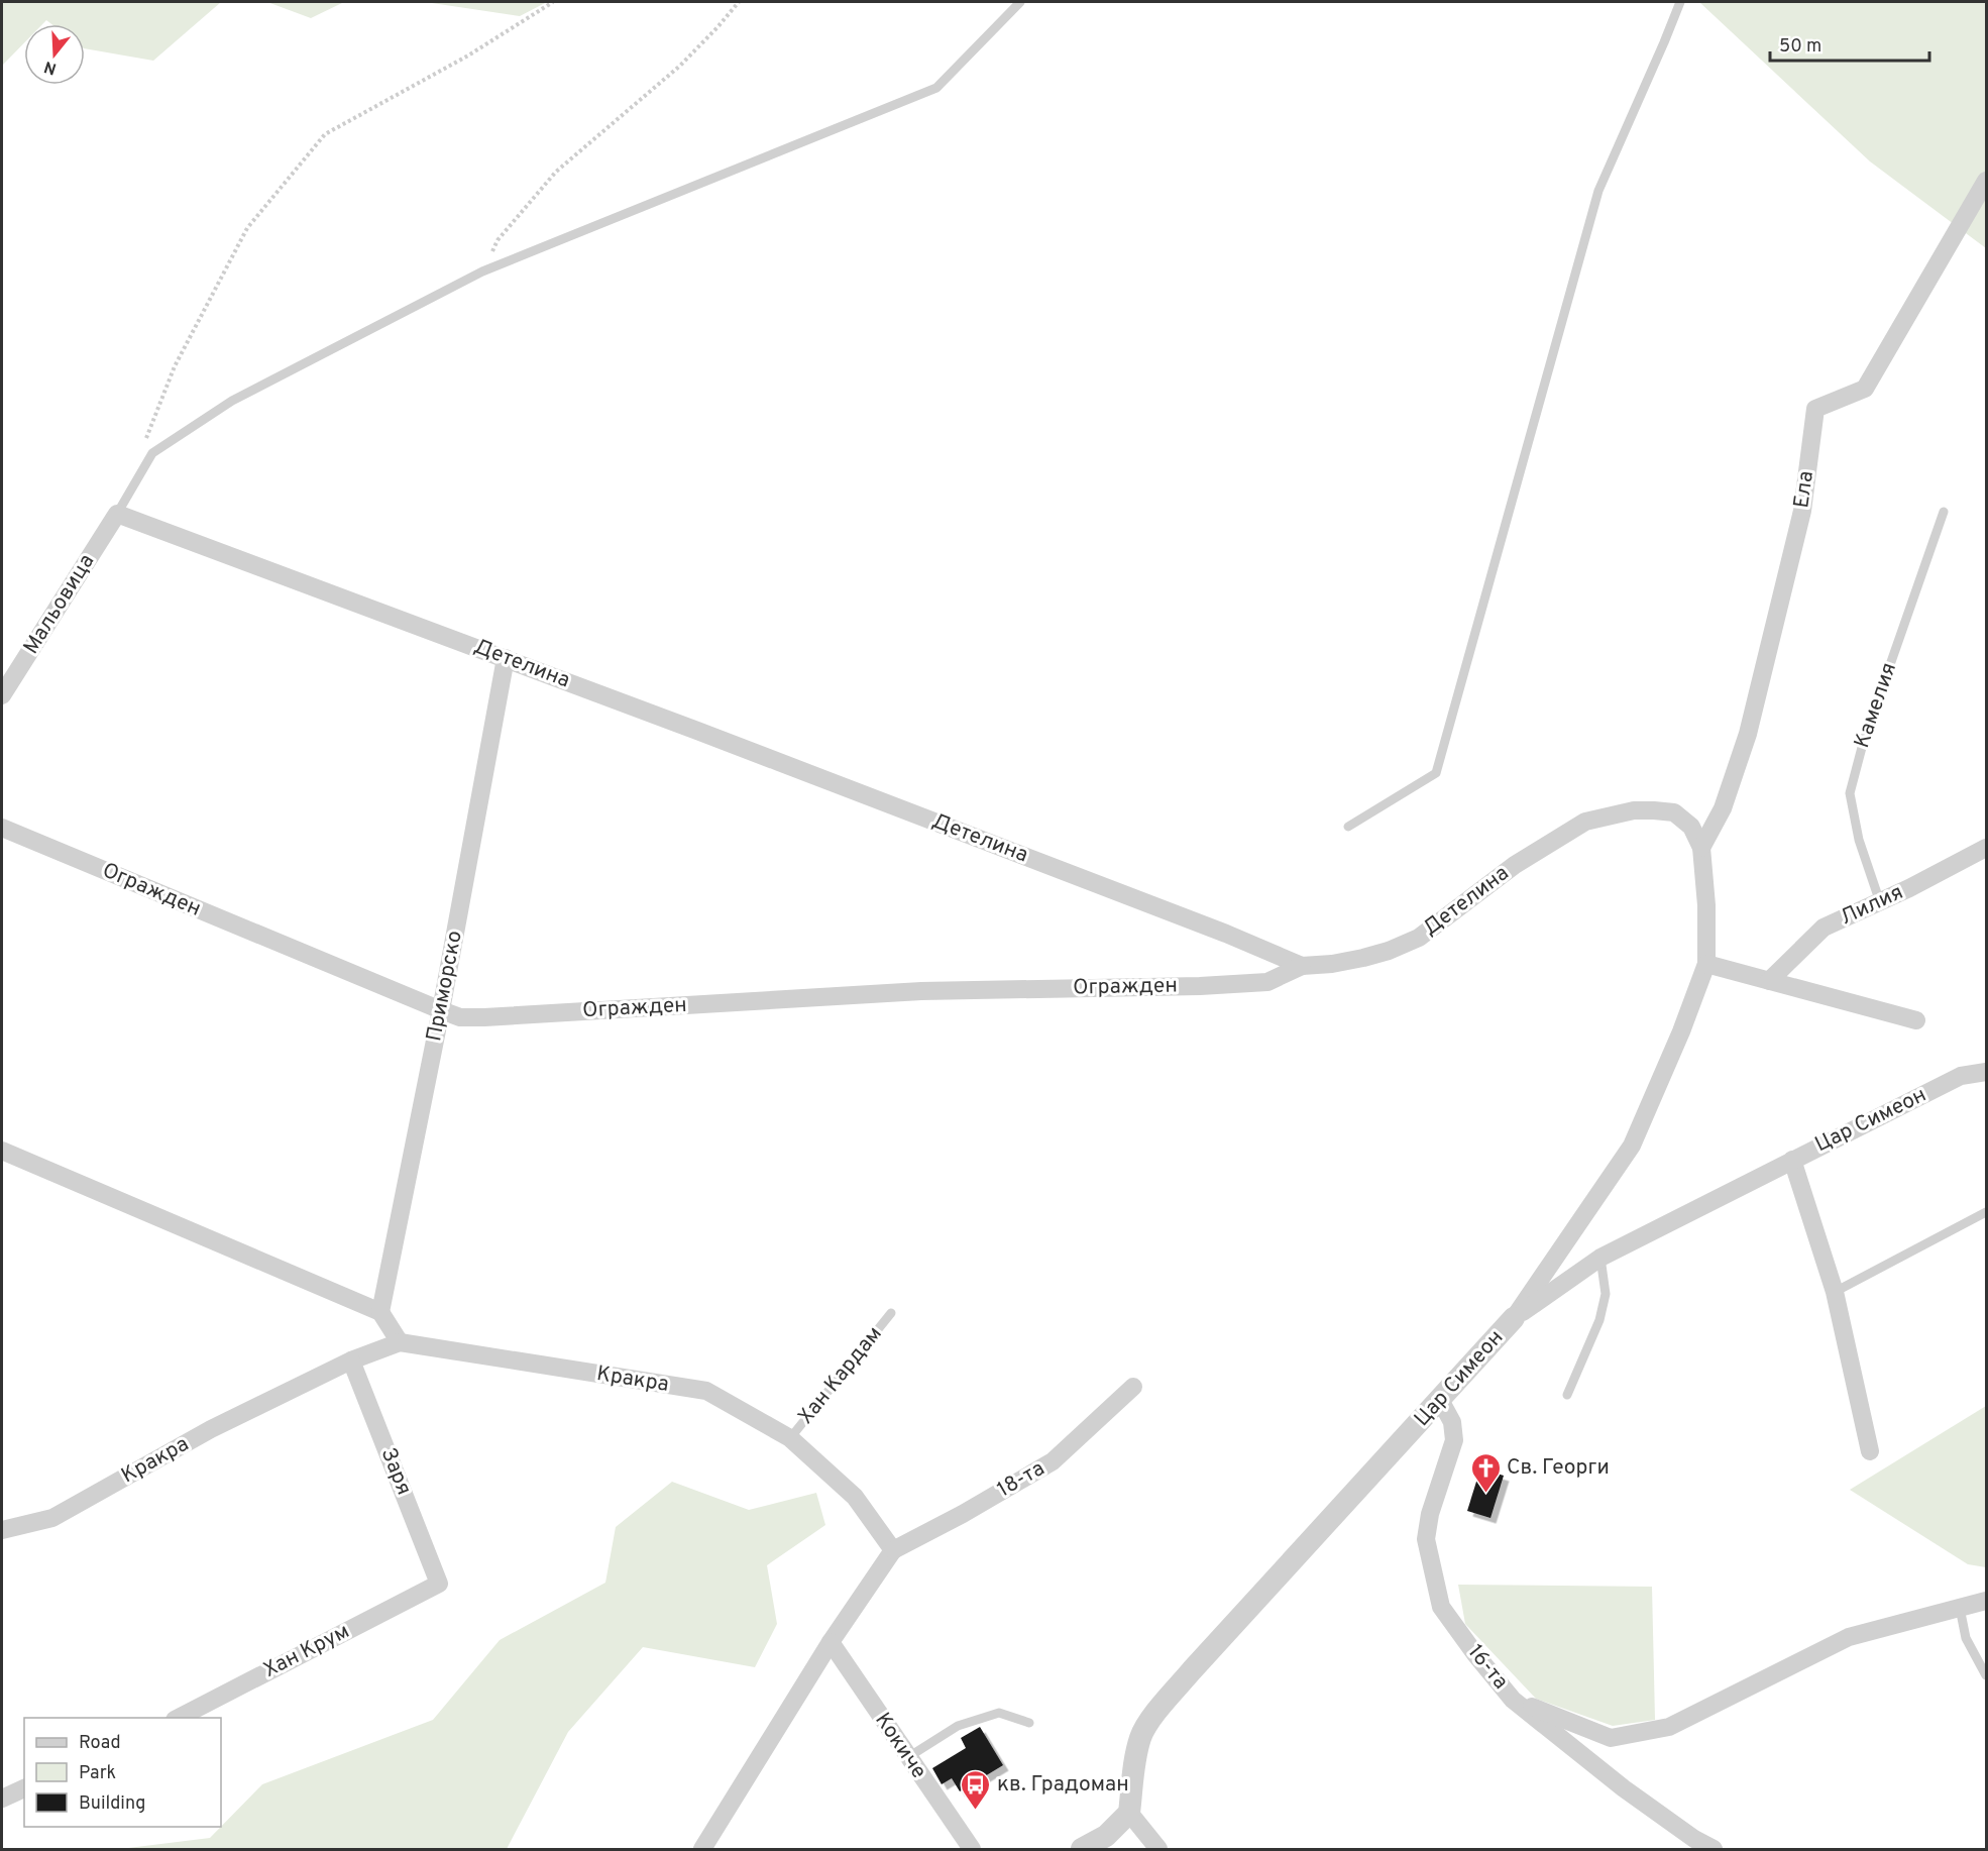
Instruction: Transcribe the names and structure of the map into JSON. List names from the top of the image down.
{
  "streets": {
    "street": [
      "Ела",
      "Мальовица",
      "Детелина",
      "Огражден",
      "Лилия",
      "Приморско",
      "Цар Симеон",
      "Кракра",
      "Заря",
      "18-та",
      "Хан Крум",
      "16-та",
      "Кокиче"
    ],
    "lane": ["Камелия", "Хан Кардам"]
  },
  "crossings": [
    ["Ела", "Детелина"],
    ["Мальовица", "Детелина"],
    ["Детелина", "Огражден"],
    ["Детелина", "Приморско"],
    ["Детелина", "Цар Симеон"],
    ["Камелия", "Лилия"],
    ["Огражден", "Приморско"],
    ["Цар Симеон", "16-та"],
    ["Хан Кардам", "Кракра"],
    ["Кракра", "Заря"],
    ["Кракра", "18-та"],
    ["Заря", "Хан Крум"]
  ],
  "places": {
    "church": ["Св. Георги"],
    "bus stop": ["кв. Градоман"]
  },
  "legend": ["Road", "Park", "Building"],
  "scale_bar": "50 m",
  "north": "bottom"
}
